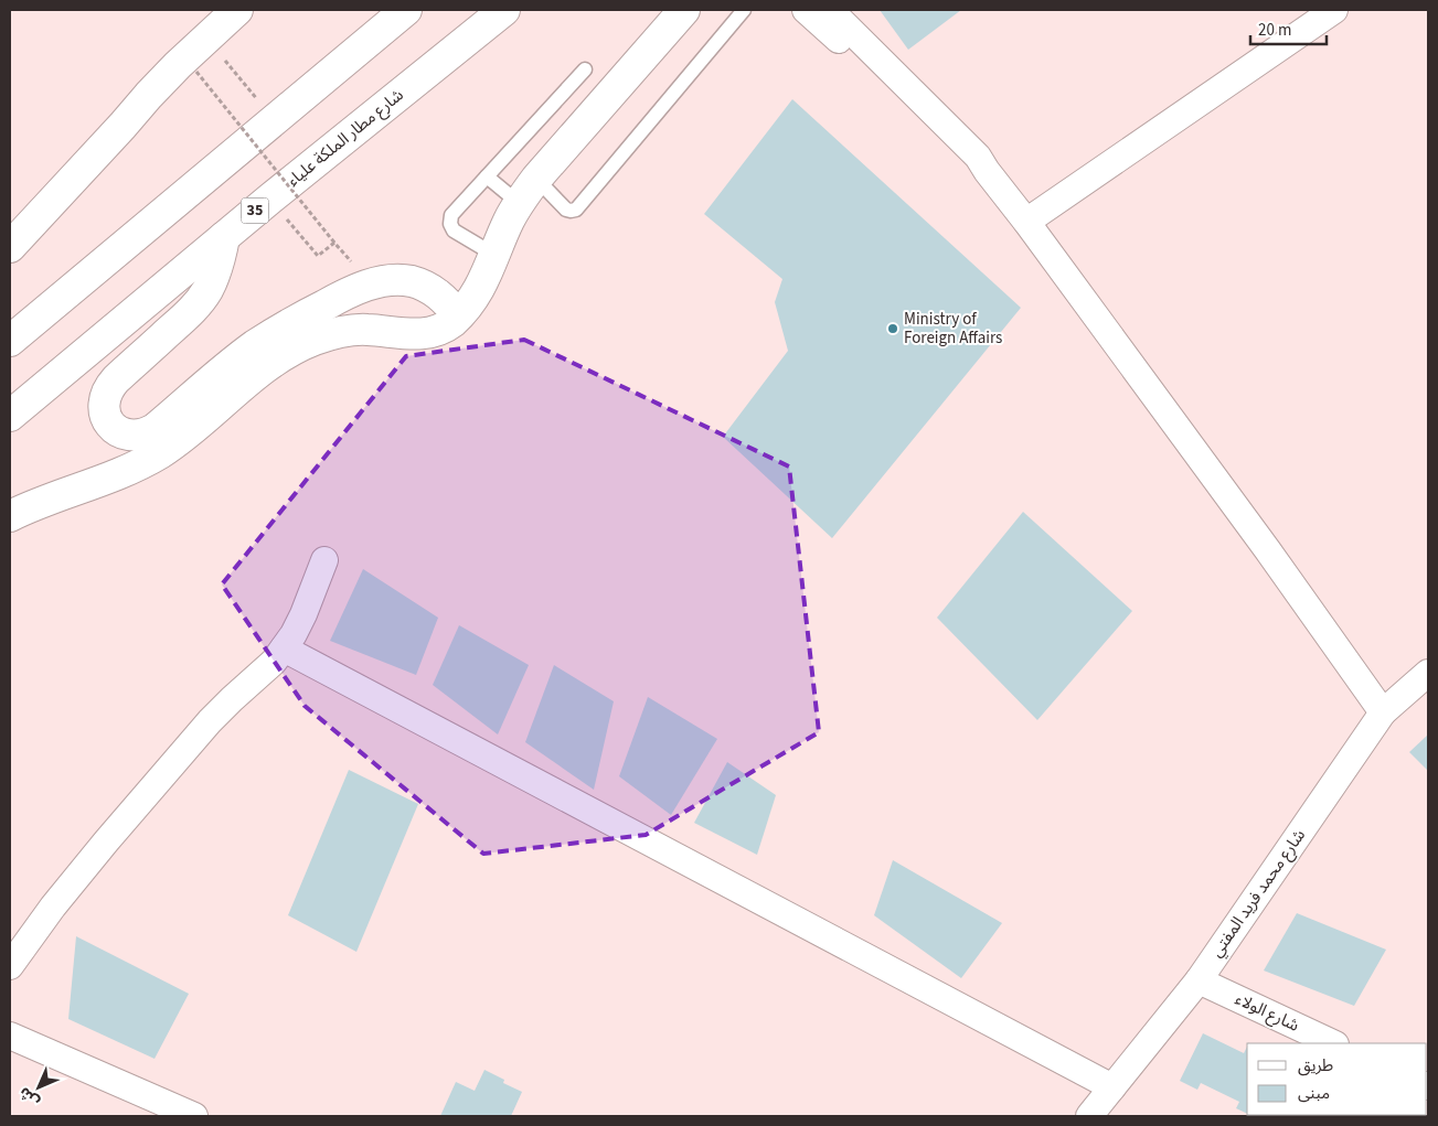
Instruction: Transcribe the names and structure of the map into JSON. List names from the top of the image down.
{
  "streets": {
    "main road": ["شارع مطار الملكة علياء", "35"],
    "street": ["شارع محمد فريد المفتي", "شارع الولاء"]
  },
  "crossings": [
    ["شارع محمد فريد المفتي", "شارع الولاء"]
  ],
  "places": ["Ministry of Foreign Affairs"],
  "legend": ["طريق", "مبنى"],
  "scale_bar": "20 m",
  "north": "bottom left"
}
